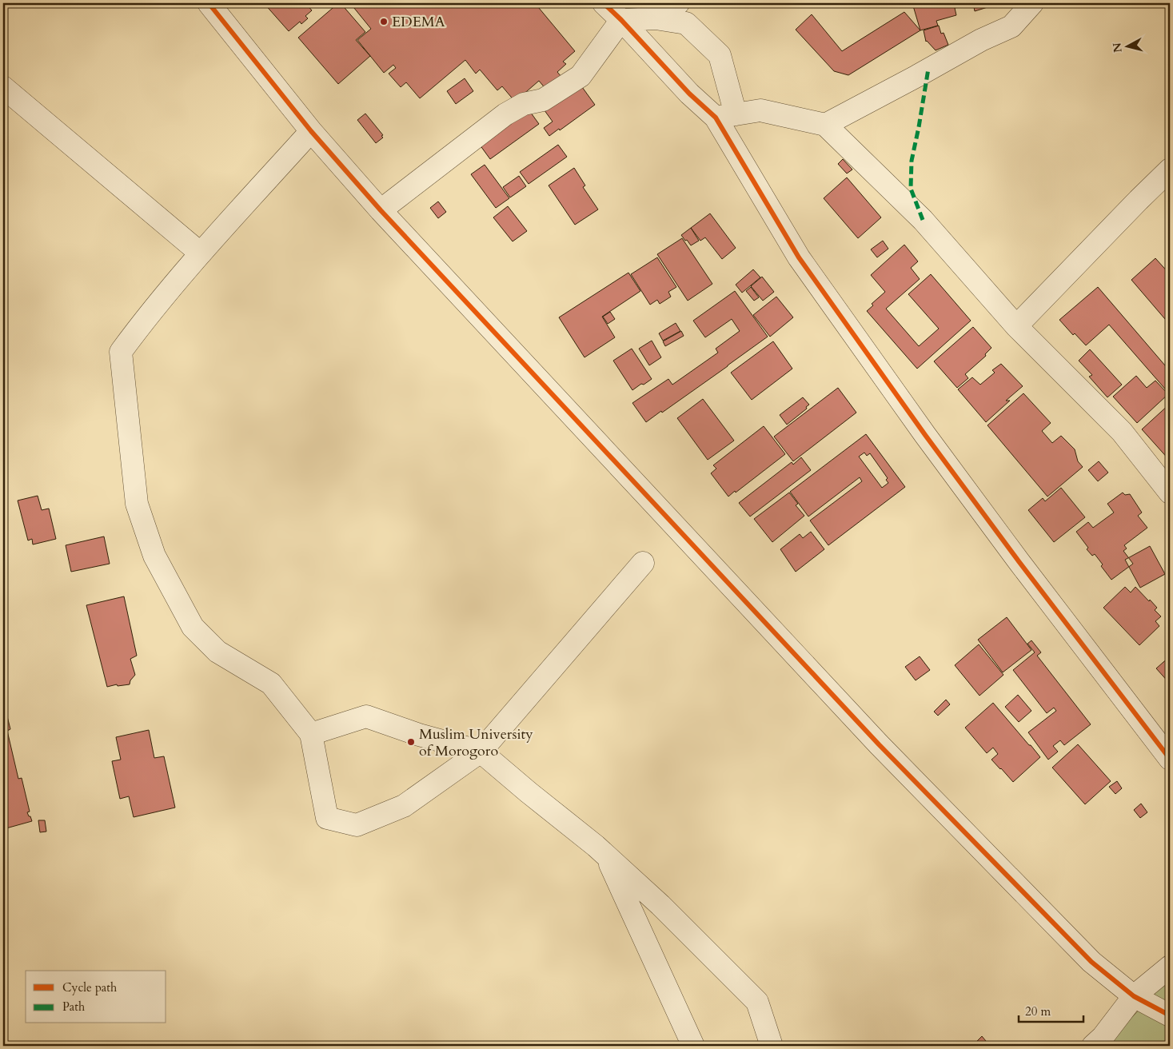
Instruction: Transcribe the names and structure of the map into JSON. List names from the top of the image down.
{
  "places": ["EDEMA", "Muslim University of Morogoro"],
  "legend": ["Cycle path", "Path"],
  "scale_bar": "20 m",
  "north": "left"
}
